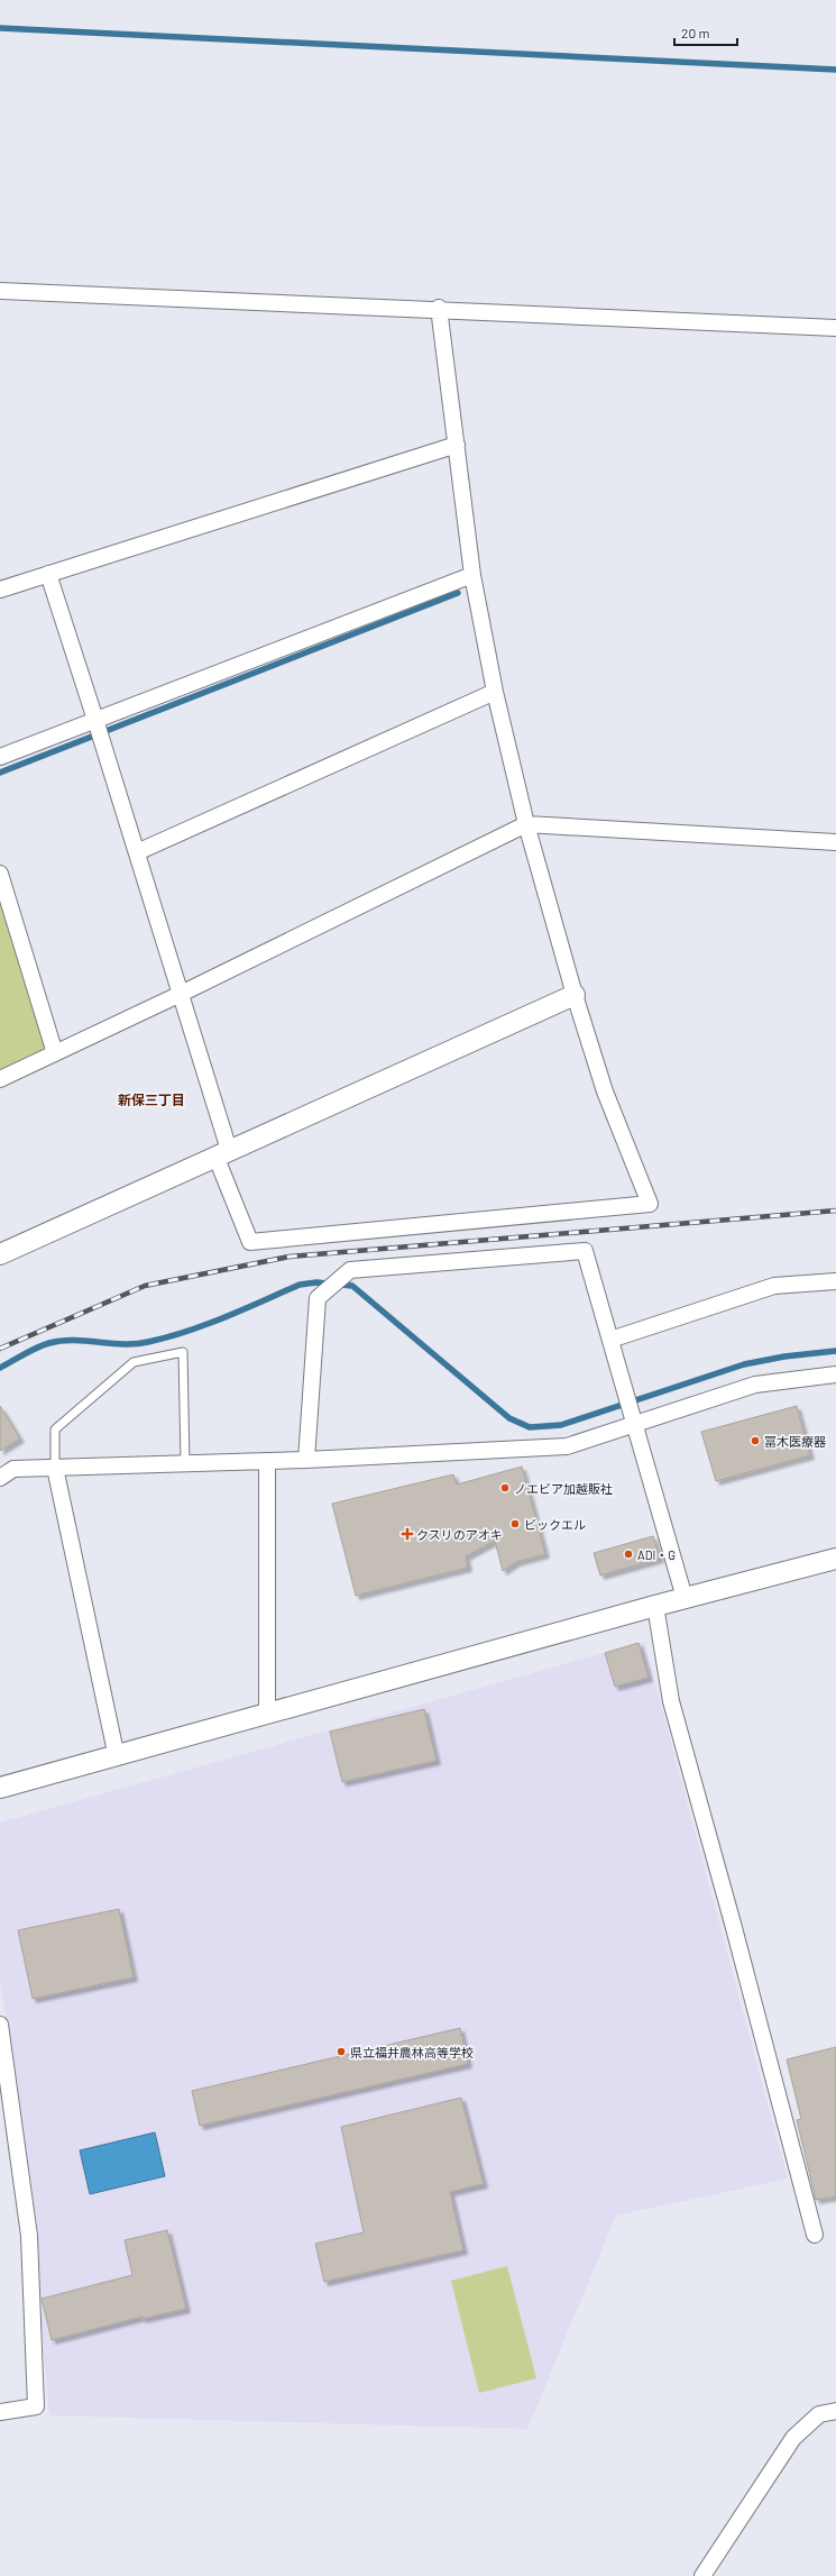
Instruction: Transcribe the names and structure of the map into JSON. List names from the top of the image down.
{
  "districts": ["新保三丁目"],
  "places": {
    "other": [
      "冨木医療器",
      "ノエビア加越販社",
      "ビックエル",
      "ADI・G",
      "県立福井農林高等学校"
    ],
    "health": ["クスリのアオキ"]
  },
  "scale_bar": "20 m"
}
